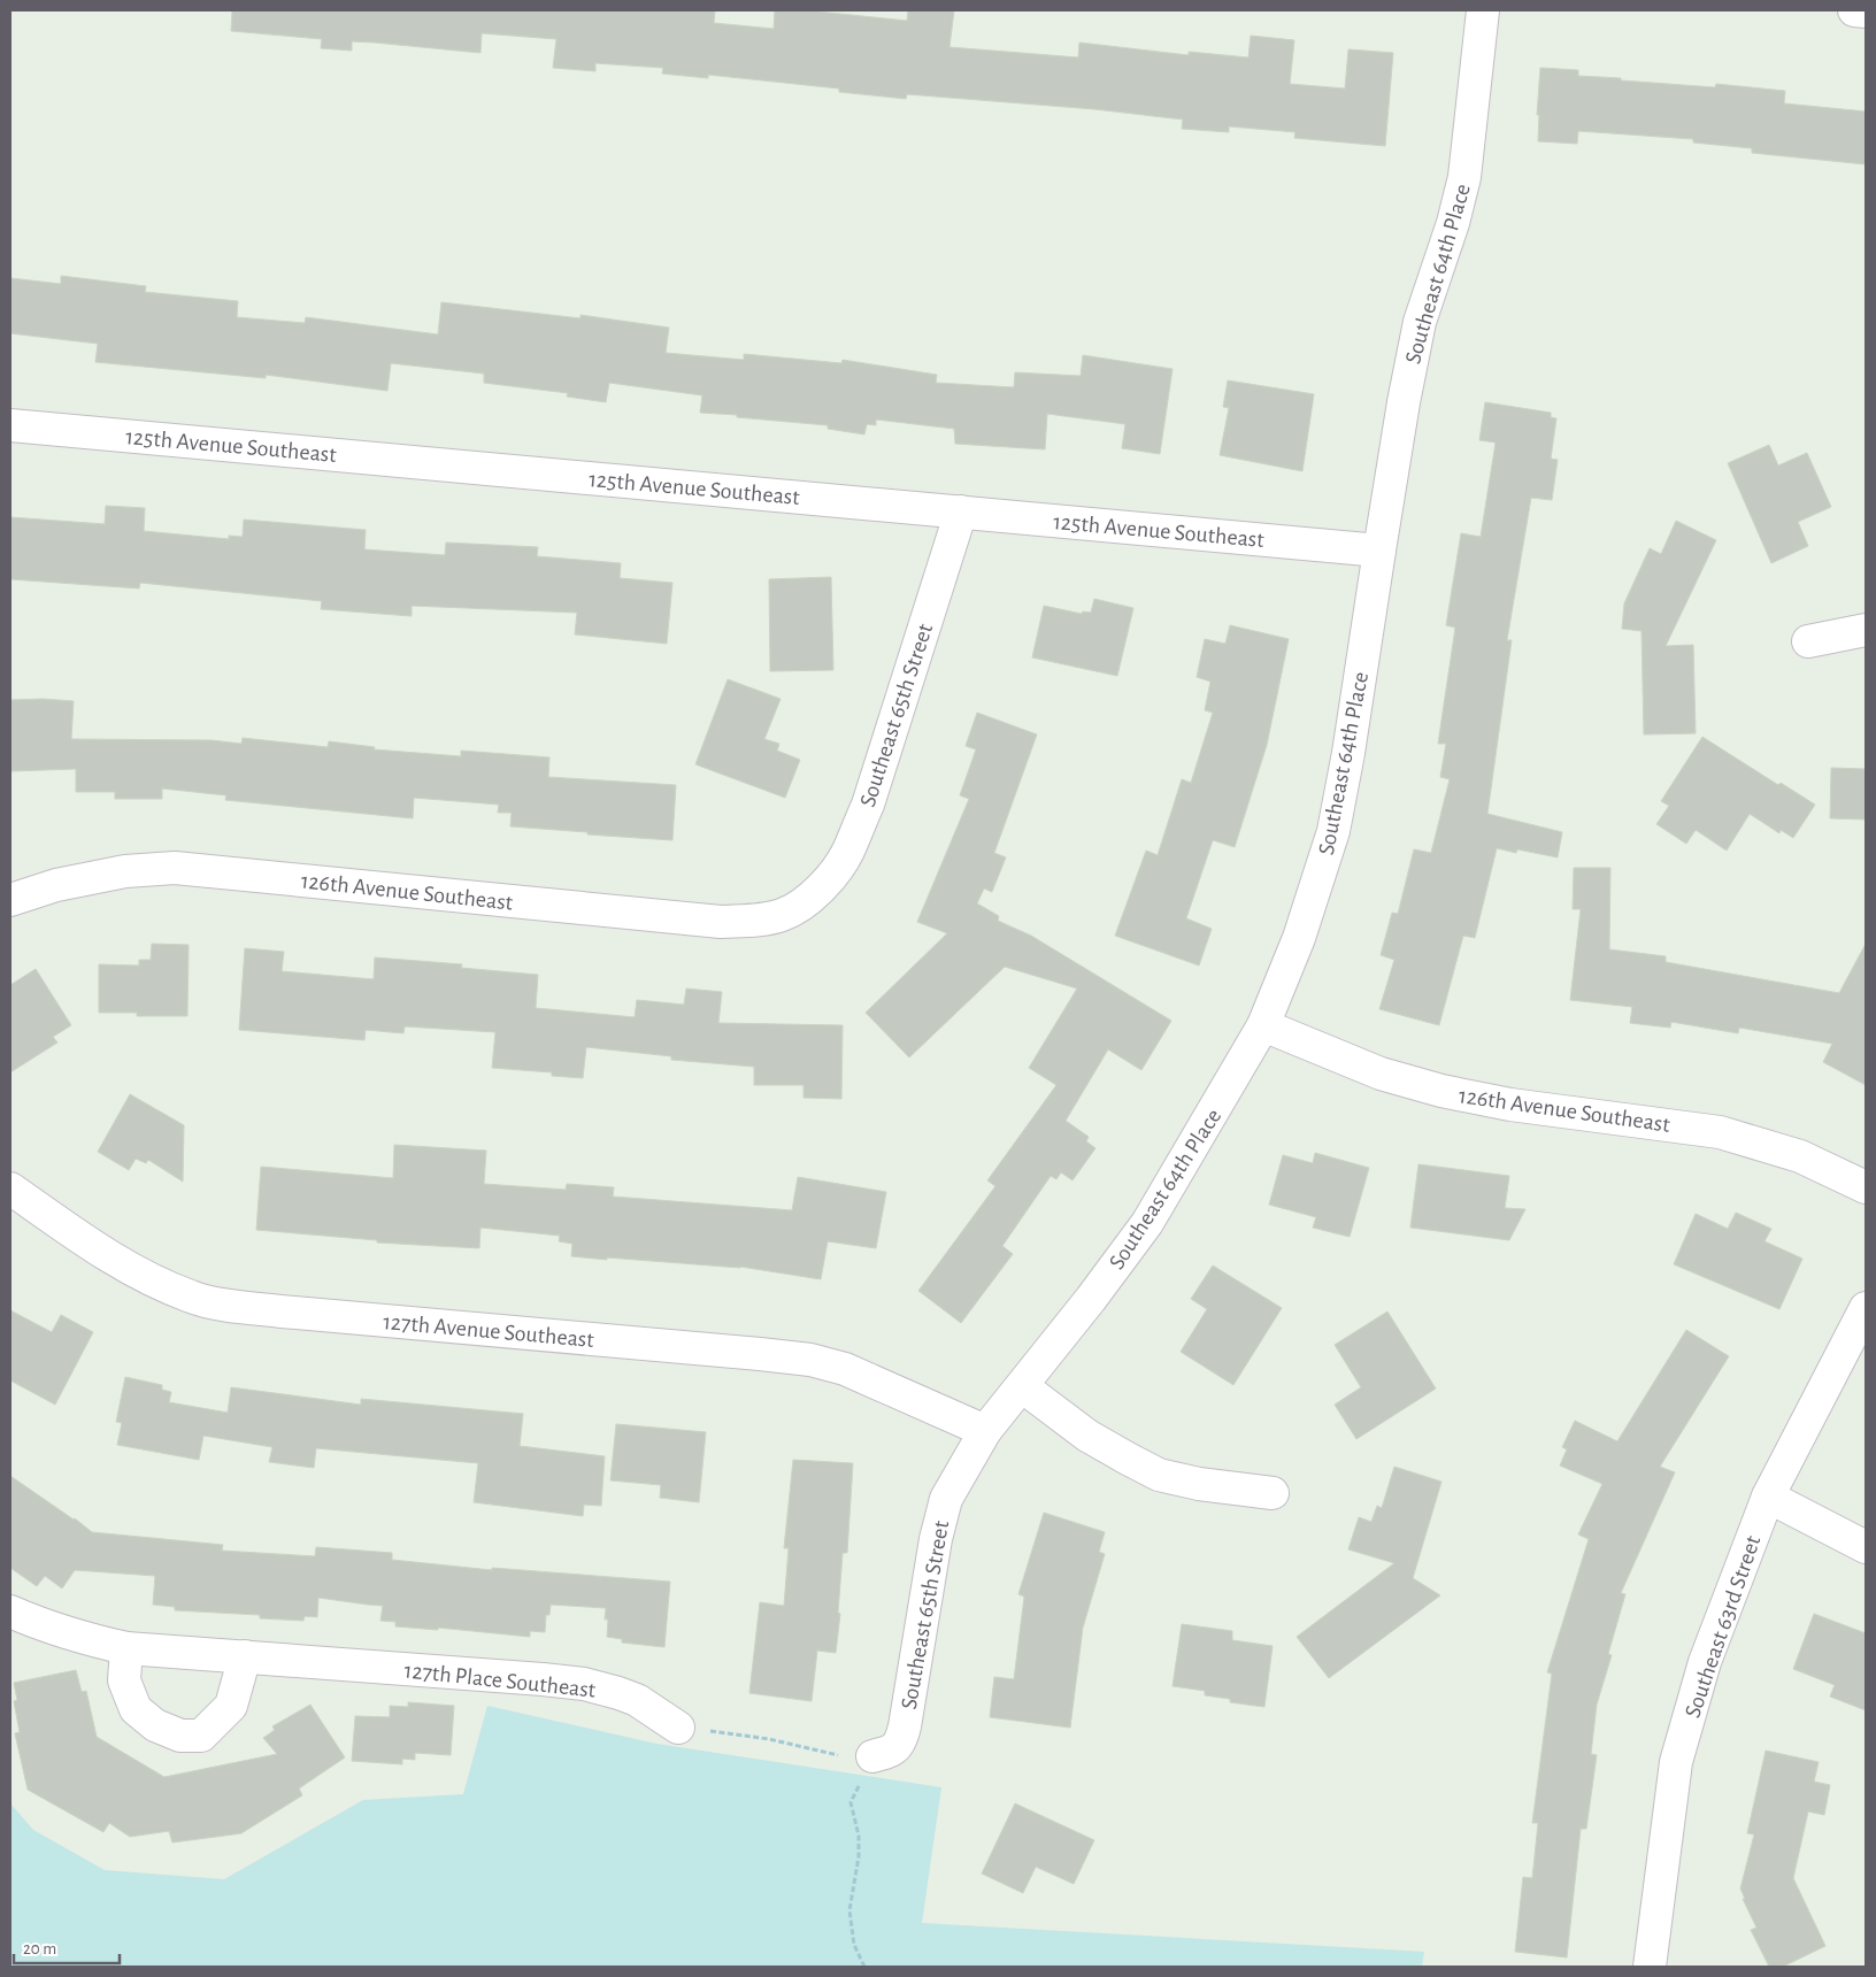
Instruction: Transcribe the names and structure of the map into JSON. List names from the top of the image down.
{
  "streets": {
    "street": [
      "Southeast 64th Place",
      "125th Avenue Southeast",
      "Southeast 65th Street",
      "126th Avenue Southeast",
      "127th Avenue Southeast",
      "Southeast 63rd Street",
      "127th Place Southeast"
    ]
  },
  "crossings": [
    ["Southeast 64th Place", "125th Avenue Southeast"],
    ["Southeast 64th Place", "Southeast 65th Street"],
    ["Southeast 64th Place", "126th Avenue Southeast"],
    ["Southeast 64th Place", "127th Avenue Southeast"],
    ["125th Avenue Southeast", "Southeast 65th Street"],
    ["Southeast 65th Street", "126th Avenue Southeast"],
    ["Southeast 65th Street", "127th Avenue Southeast"]
  ],
  "scale_bar": "20 m"
}
